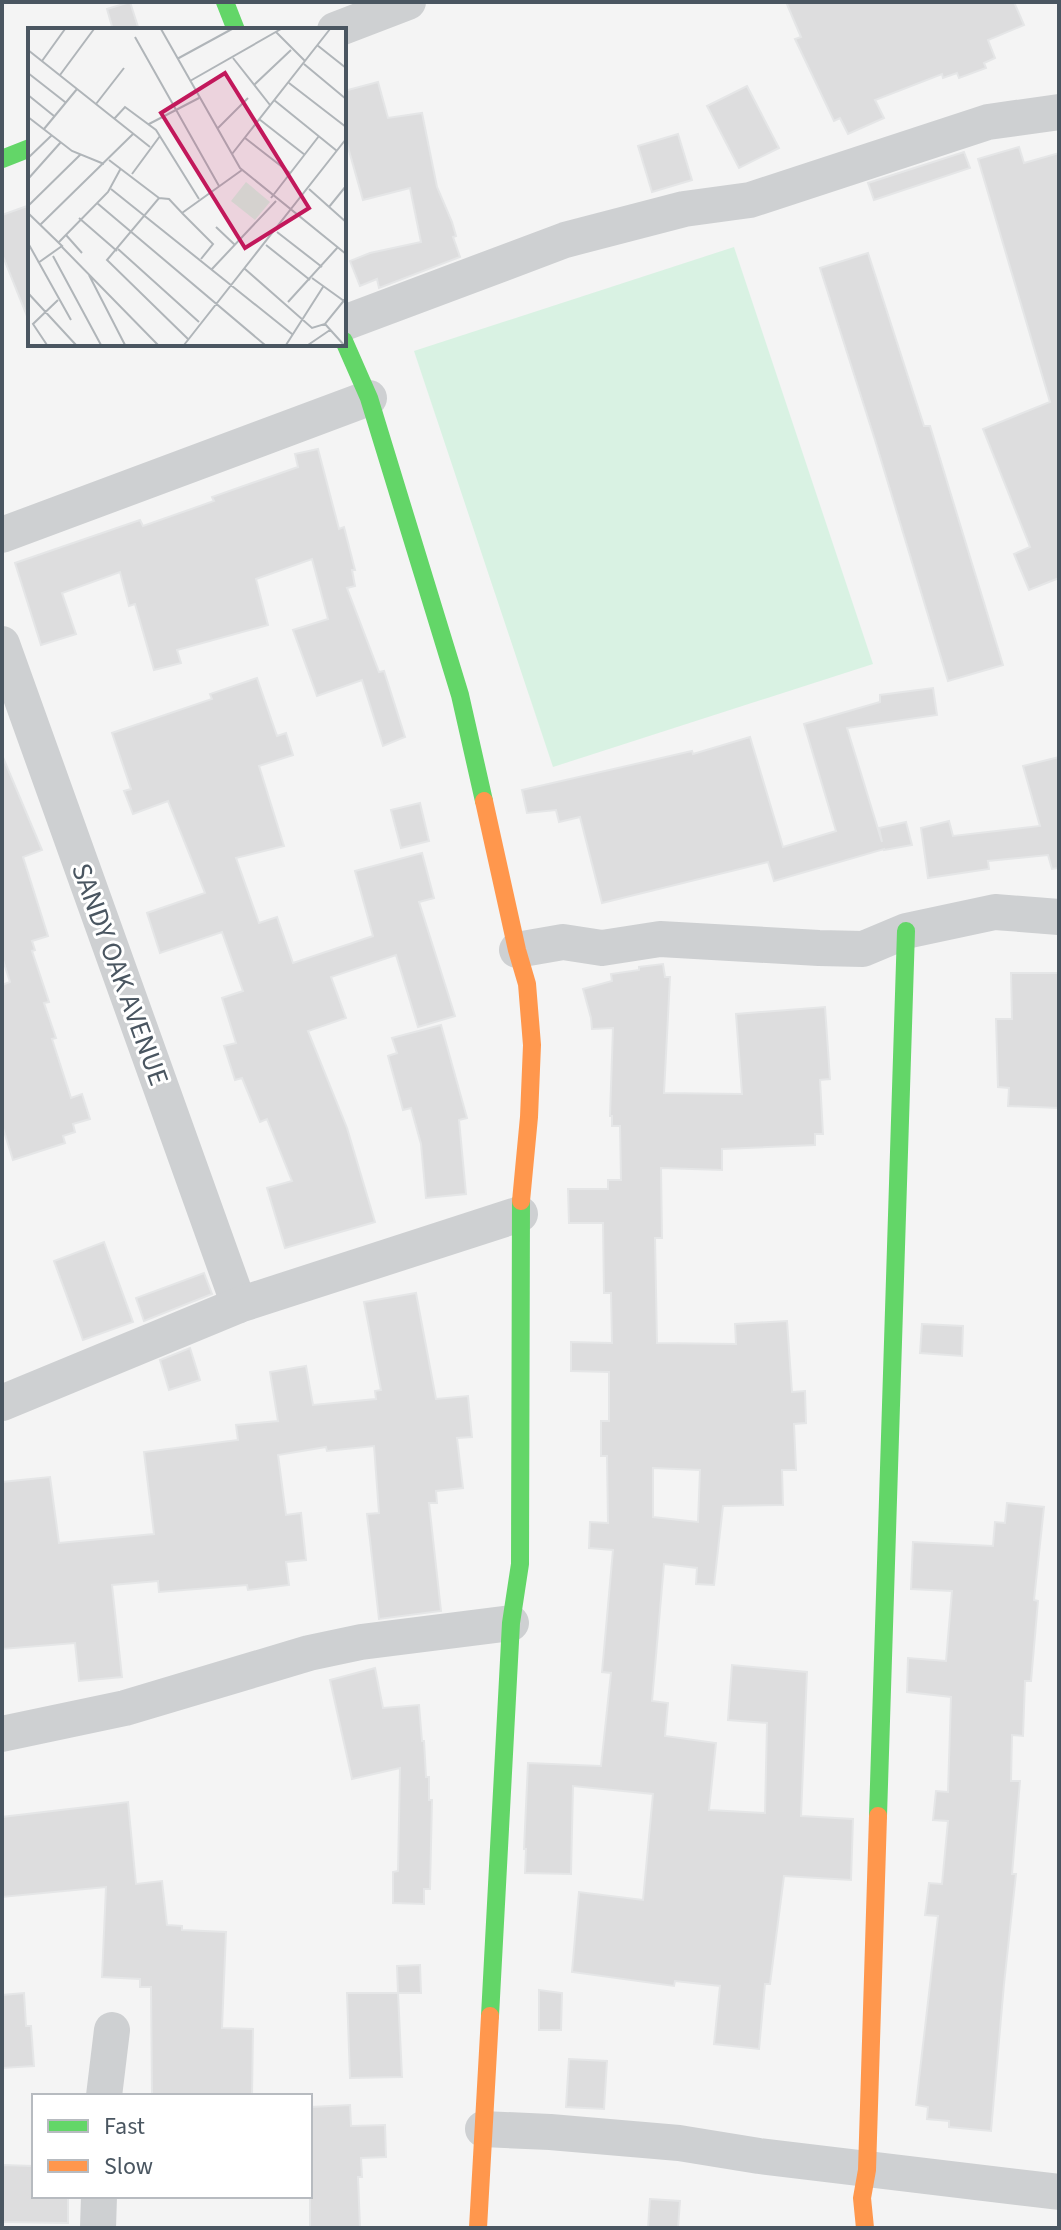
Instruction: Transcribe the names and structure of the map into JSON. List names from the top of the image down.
{
  "streets": {
    "street": ["SANDY OAK AVENUE"]
  },
  "legend": ["Fast", "Slow"]
}
